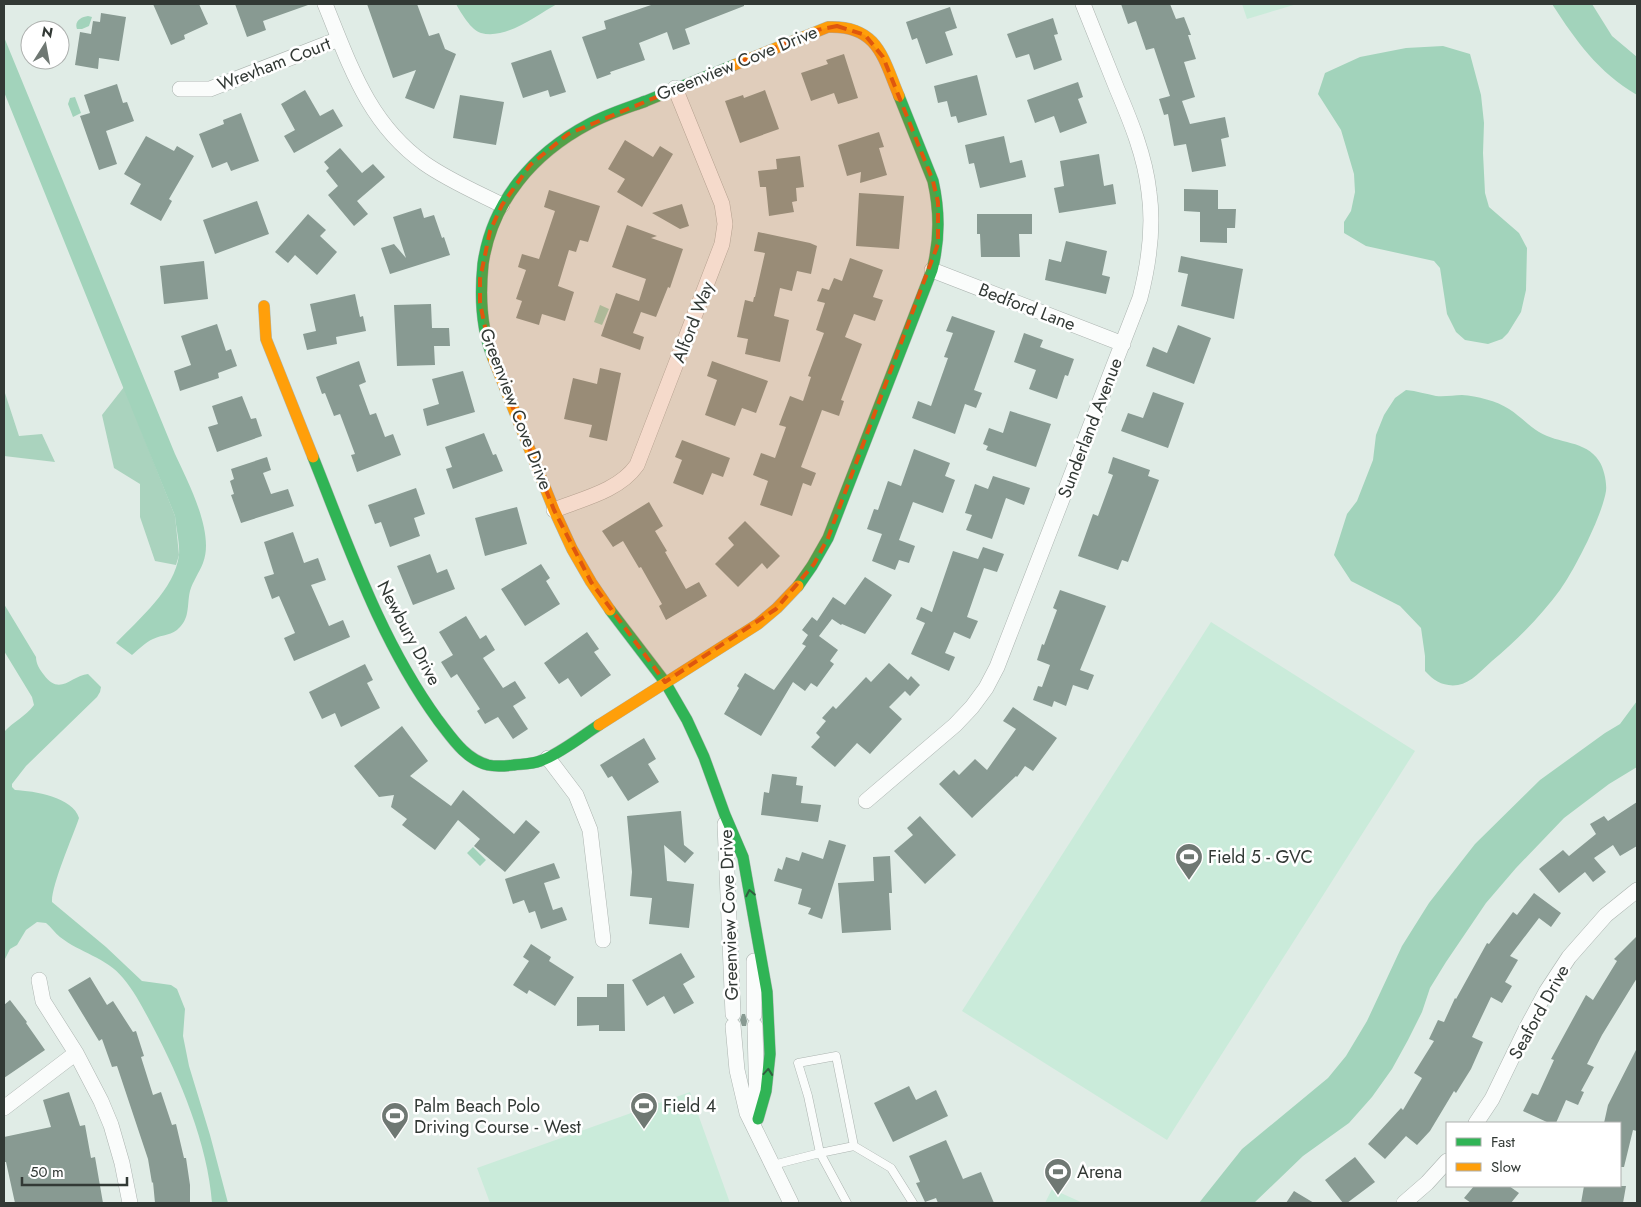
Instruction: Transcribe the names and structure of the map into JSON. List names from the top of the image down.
{
  "streets": {
    "street": [
      "Greenview Cove Drive",
      "Wrevham Court",
      "Bedford Lane",
      "Alford Way",
      "Sunderland Avenue",
      "Newbury Drive",
      "Seaford Drive"
    ]
  },
  "crossings": [
    ["Greenview Cove Drive", "Bedford Lane"],
    ["Greenview Cove Drive", "Alford Way"],
    ["Greenview Cove Drive", "Newbury Drive"],
    ["Bedford Lane", "Sunderland Avenue"]
  ],
  "places": {
    "sports": [
      "Field 5 - GVC",
      "Field 4",
      "Palm Beach Polo Driving Course - West",
      "Arena"
    ]
  },
  "legend": ["Fast", "Slow"],
  "scale_bar": "50 m",
  "north": "top"
}
